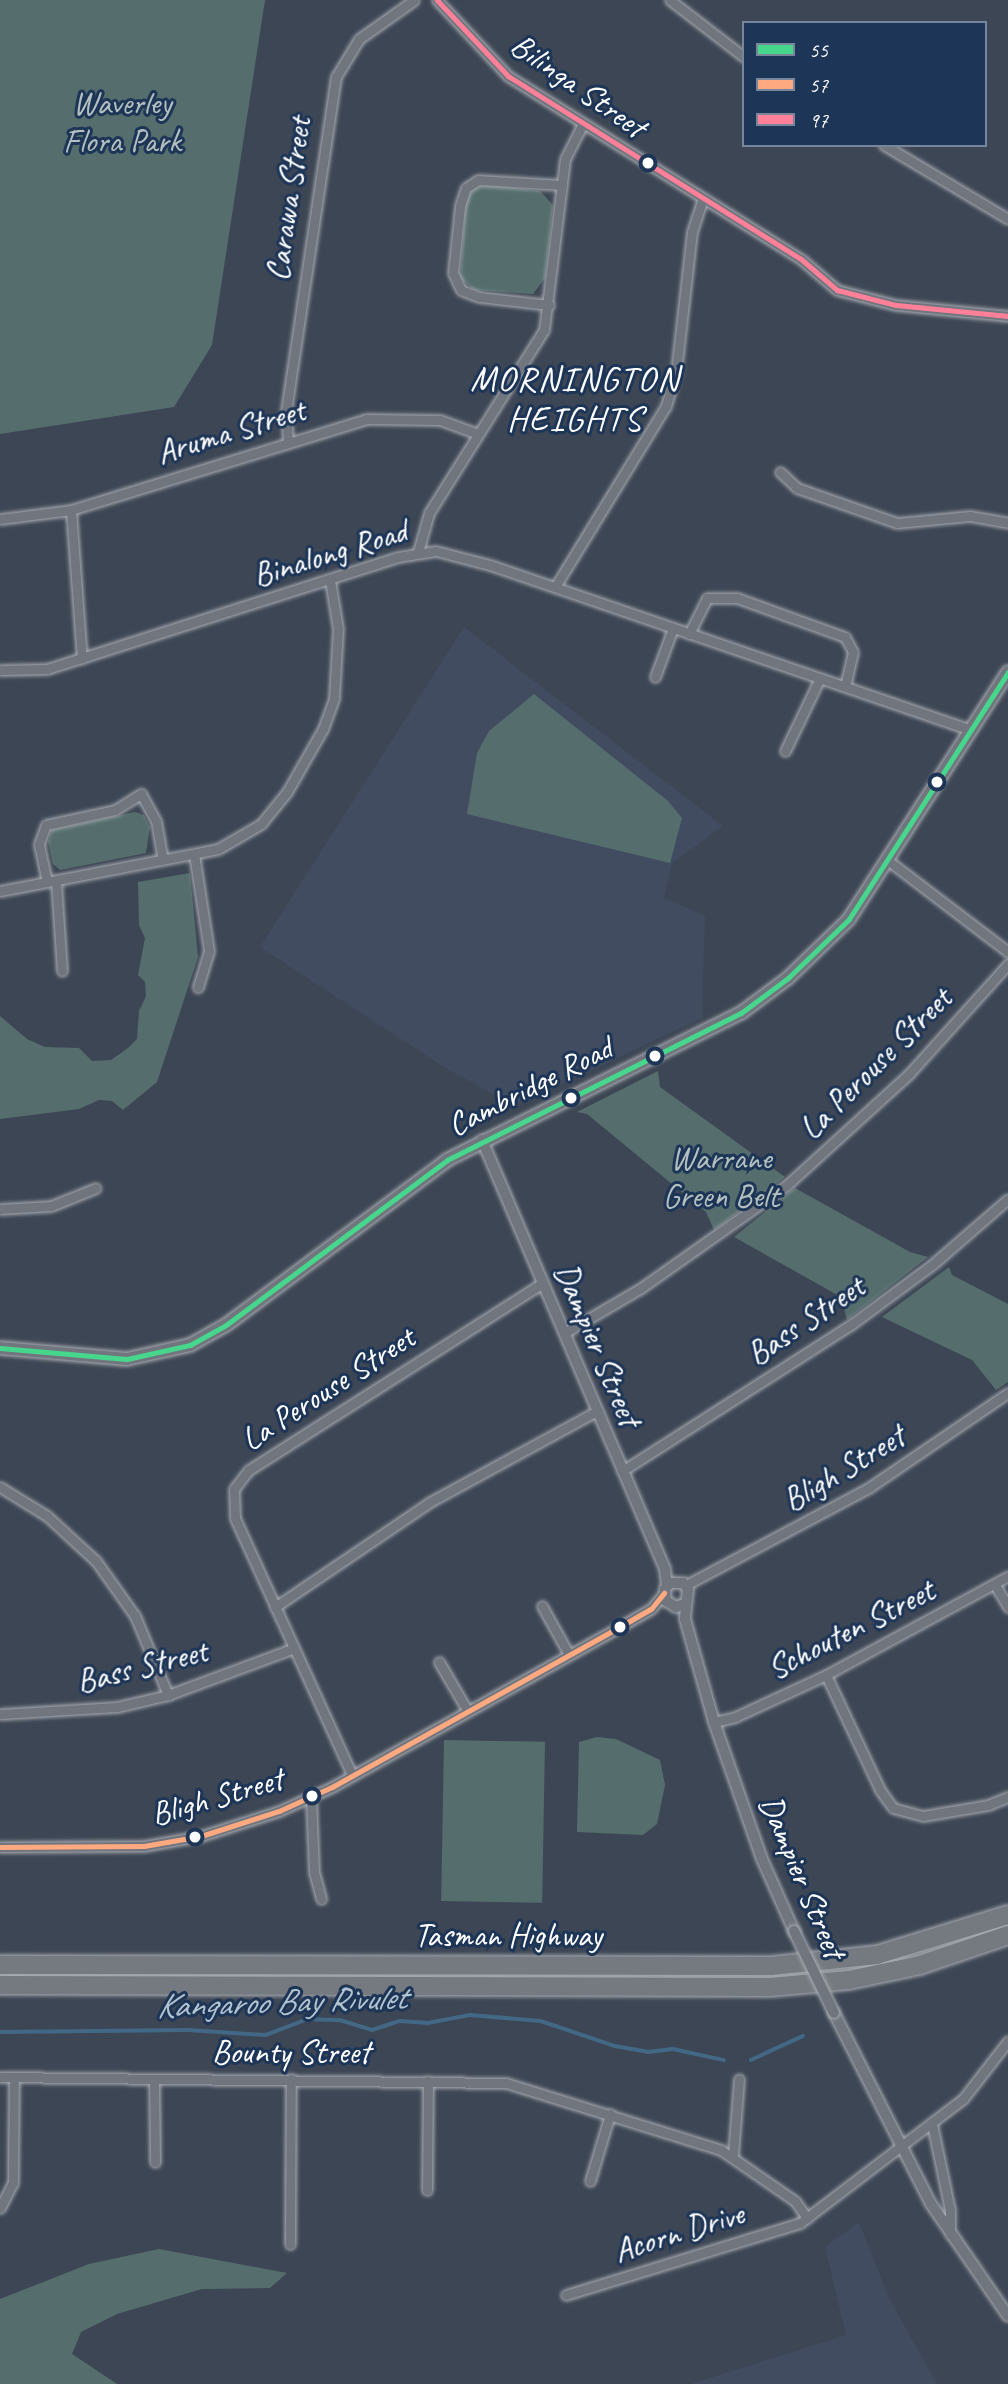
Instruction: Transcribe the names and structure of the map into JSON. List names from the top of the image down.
{
  "streets": {
    "highway": ["Tasman Highway"],
    "main road": ["Cambridge Road"],
    "street": [
      "Bilinga Street",
      "Carawa Street",
      "Aruma Street",
      "Binalong Road",
      "La Perouse Street",
      "Bass Street",
      "Dampier Street",
      "Bligh Street",
      "Schouten Street",
      "Bounty Street",
      "Acorn Drive"
    ]
  },
  "crossings": [
    ["Carawa Street", "Aruma Street"],
    ["Binalong Road", "Cambridge Road"],
    ["La Perouse Street", "Bass Street"],
    ["La Perouse Street", "Dampier Street"],
    ["La Perouse Street", "Bligh Street"],
    ["Cambridge Road", "Dampier Street"],
    ["Bass Street", "Dampier Street"],
    ["Dampier Street", "Bligh Street"],
    ["Dampier Street", "Schouten Street"],
    ["Bounty Street", "Acorn Drive"]
  ],
  "districts": ["MORNINGTON HEIGHTS"],
  "water": ["Kangaroo Bay Rivulet"],
  "parks": ["Waverley Flora Park", "Warrane Green Belt"],
  "lines": ["transit line 97", "transit line 55", "transit line 57"],
  "legend": ["55", "57", "97"]
}
